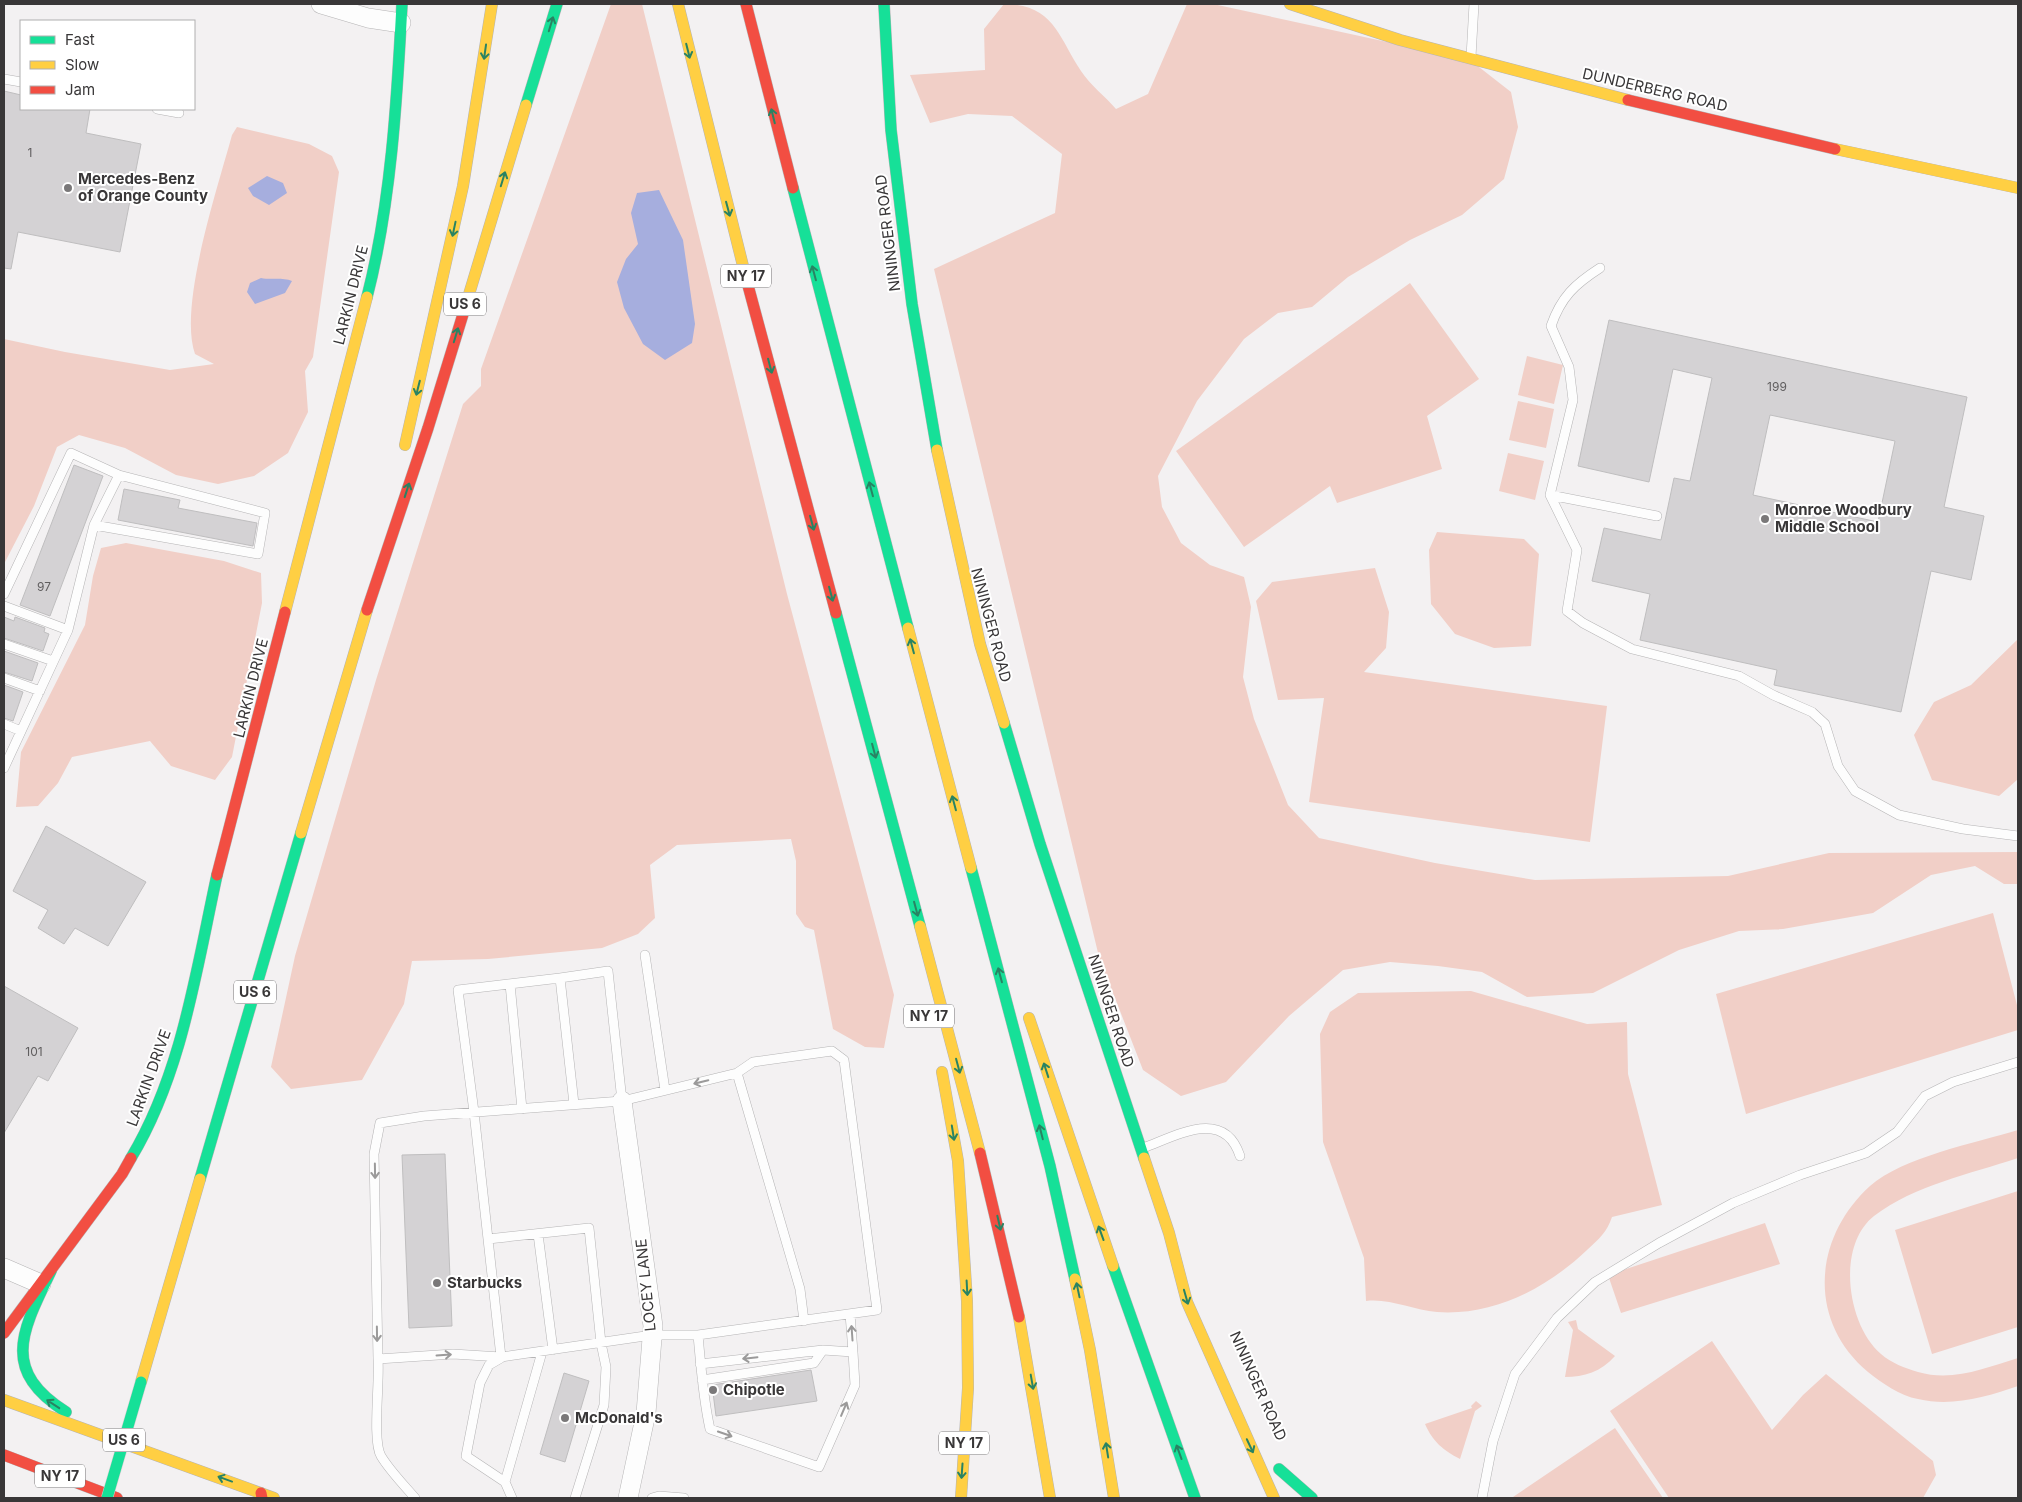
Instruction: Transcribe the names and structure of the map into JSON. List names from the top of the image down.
{
  "streets": {
    "main road": [
      "DUNDERBERG ROAD",
      "NININGER ROAD",
      "NY 17",
      "LARKIN DRIVE",
      "US 6"
    ],
    "street": ["LOCEY LANE"]
  },
  "places": [
    "Mercedes-Benz of Orange County",
    "Monroe Woodbury Middle School",
    "Starbucks",
    "Chipotle",
    "McDonald's"
  ],
  "house_numbers": [
    "1",
    "199",
    "97",
    "101"
  ],
  "legend": ["Fast", "Slow", "Jam"]
}
